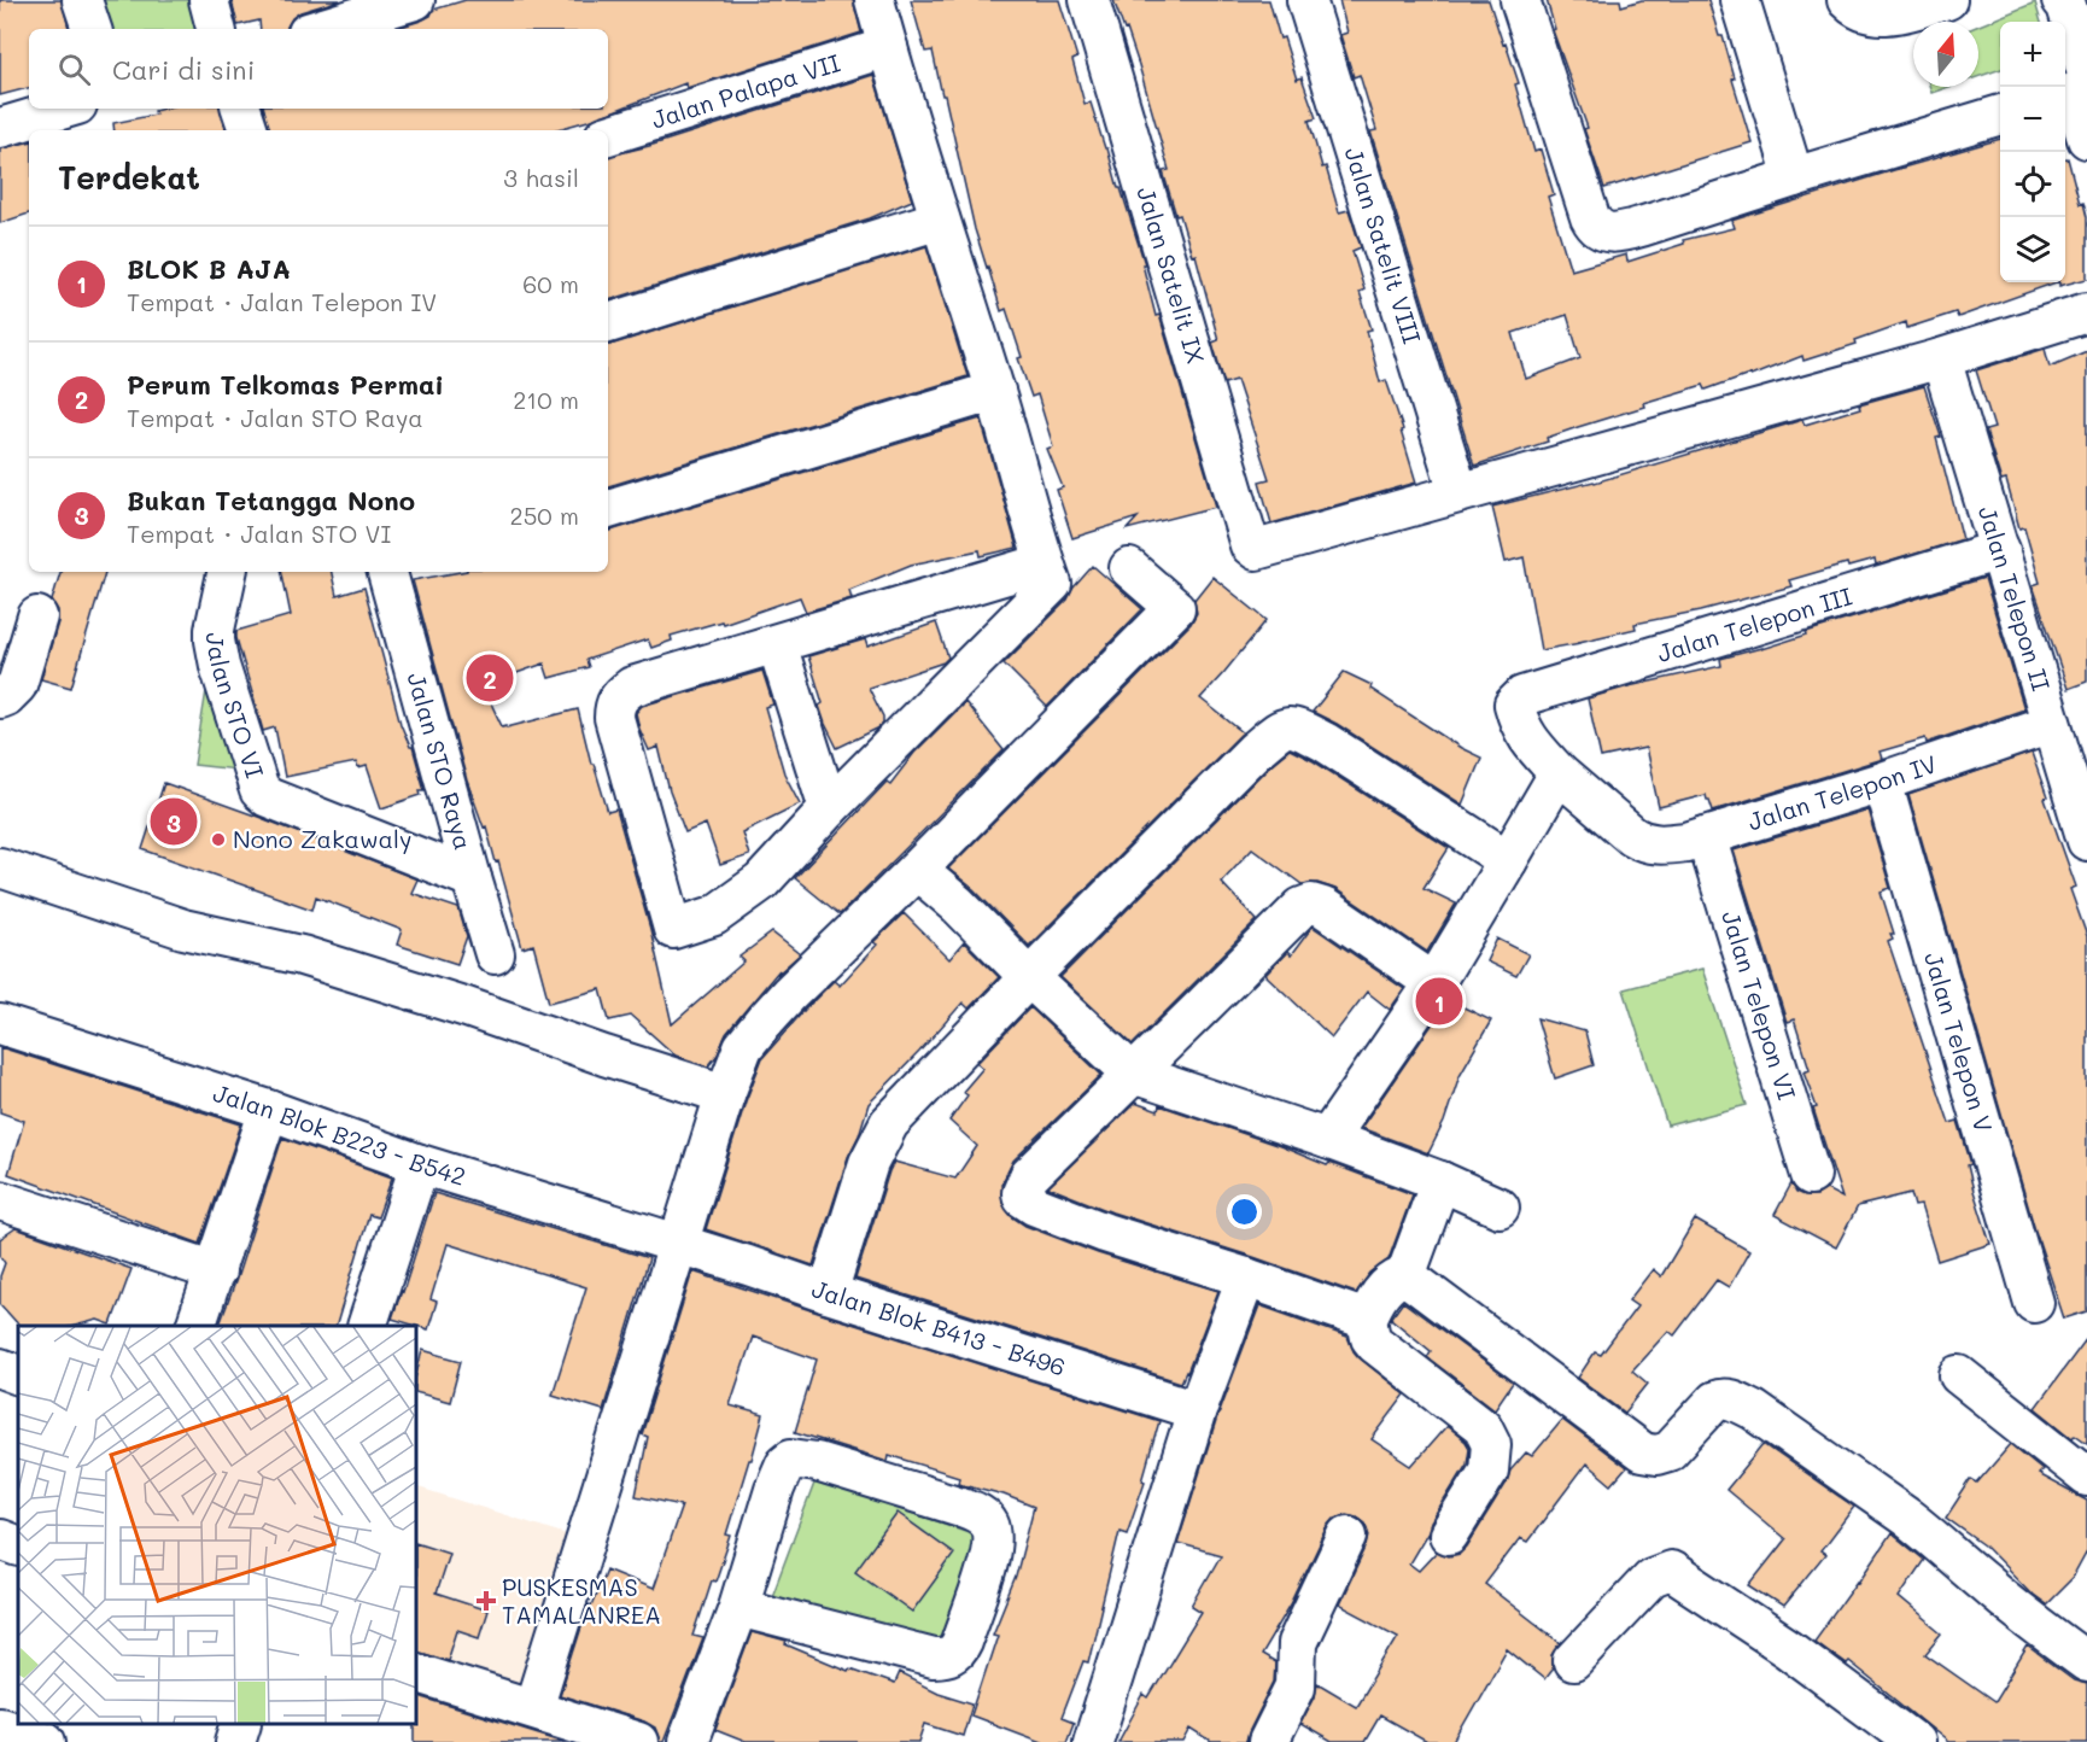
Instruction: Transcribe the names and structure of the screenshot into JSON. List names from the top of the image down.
{
  "streets": {
    "street": [
      "Jalan Palapa VII",
      "Jalan Satelit VIII",
      "Jalan Satelit IX",
      "Jalan Telepon II",
      "Jalan Telepon III",
      "Jalan STO VI",
      "Jalan STO Raya",
      "Jalan Telepon IV",
      "Jalan Telepon VI",
      "Jalan Telepon V",
      "Jalan Blok B223 - B542",
      "Jalan Blok B413 - B496"
    ]
  },
  "crossings": [
    ["Jalan Satelit VIII", "Jalan Satelit IX"],
    ["Jalan Telepon II", "Jalan Telepon III"],
    ["Jalan Telepon II", "Jalan Telepon IV"],
    ["Jalan Telepon III", "Jalan Telepon IV"],
    ["Jalan STO VI", "Jalan STO Raya"],
    ["Jalan Telepon IV", "Jalan Telepon VI"],
    ["Jalan Telepon IV", "Jalan Telepon V"],
    ["Jalan Blok B223 - B542", "Jalan Blok B413 - B496"]
  ],
  "places": {
    "other": ["Nono Zakawaly"],
    "health": ["PUSKESMAS TAMALANREA"]
  },
  "north": "top",
  "page": {
    "map_buttons": ["+", "−"],
    "search": "Cari di sini",
    "heading": ["Terdekat", "3 hasil"],
    "list": [
      {
        "mark": "1",
        "name": "BLOK B AJA",
        "note": "Tempat · Jalan Telepon IV",
        "value": "60 m"
      },
      {
        "mark": "2",
        "name": "Perum Telkomas Permai",
        "note": "Tempat · Jalan STO Raya",
        "value": "210 m"
      },
      {
        "mark": "3",
        "name": "Bukan Tetangga Nono",
        "note": "Tempat · Jalan STO VI",
        "value": "250 m"
      }
    ],
    "pins": ["2", "3", "1"]
  }
}
